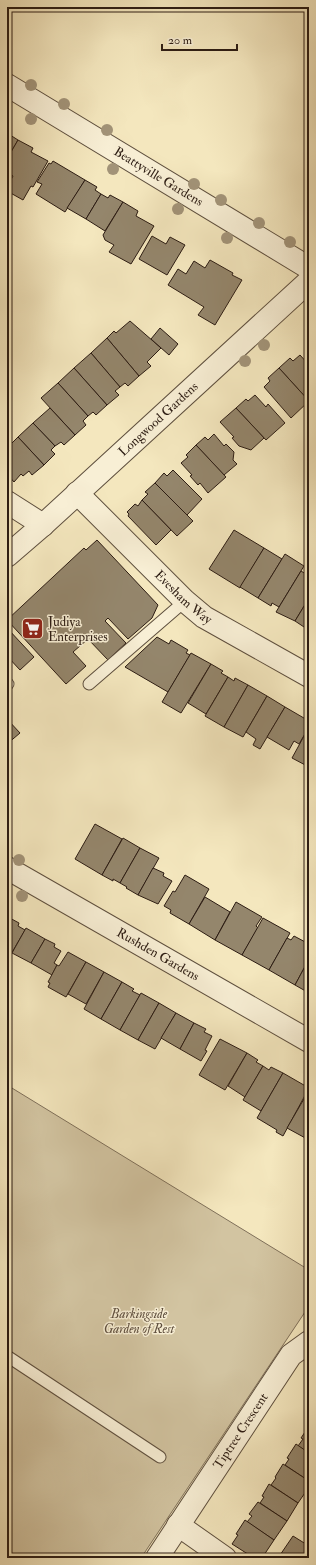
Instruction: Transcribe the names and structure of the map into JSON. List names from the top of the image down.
{
  "streets": {
    "street": [
      "Beattyville Gardens",
      "Longwood Gardens",
      "Evesham Way",
      "Rushden Gardens",
      "Tiptree Crescent"
    ]
  },
  "crossings": [
    ["Longwood Gardens", "Evesham Way"]
  ],
  "parks": ["Barkingside Garden of Rest"],
  "places": {
    "supermarket": ["Judiya Enterprises"]
  },
  "scale_bar": "20 m"
}
